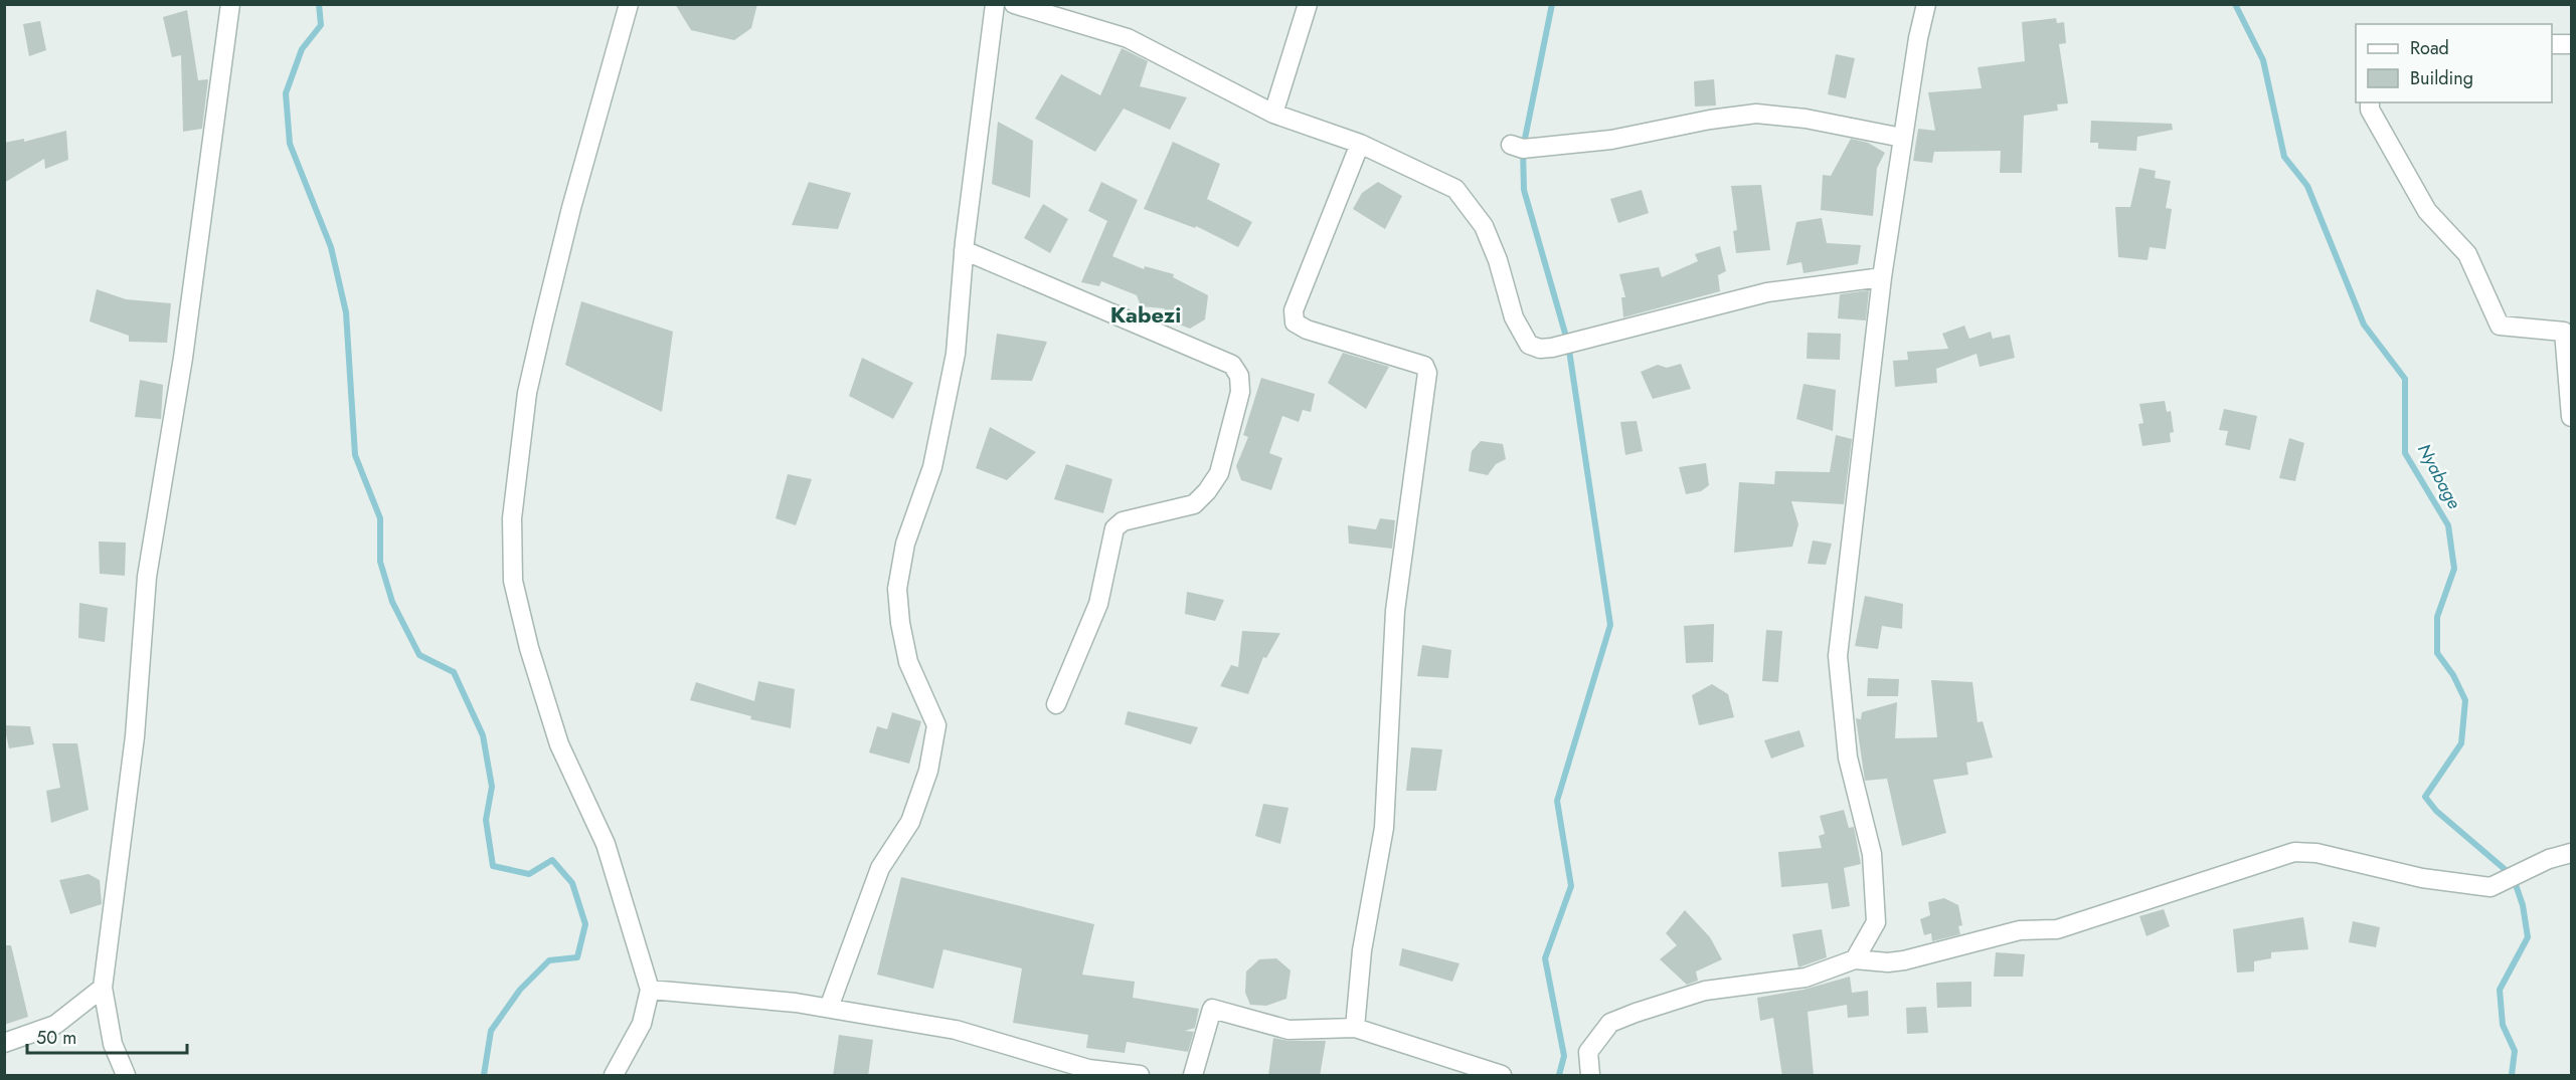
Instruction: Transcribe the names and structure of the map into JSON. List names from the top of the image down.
{
  "districts": ["Kabezi"],
  "water": ["Nyabage"],
  "legend": ["Road", "Building"],
  "scale_bar": "50 m"
}
